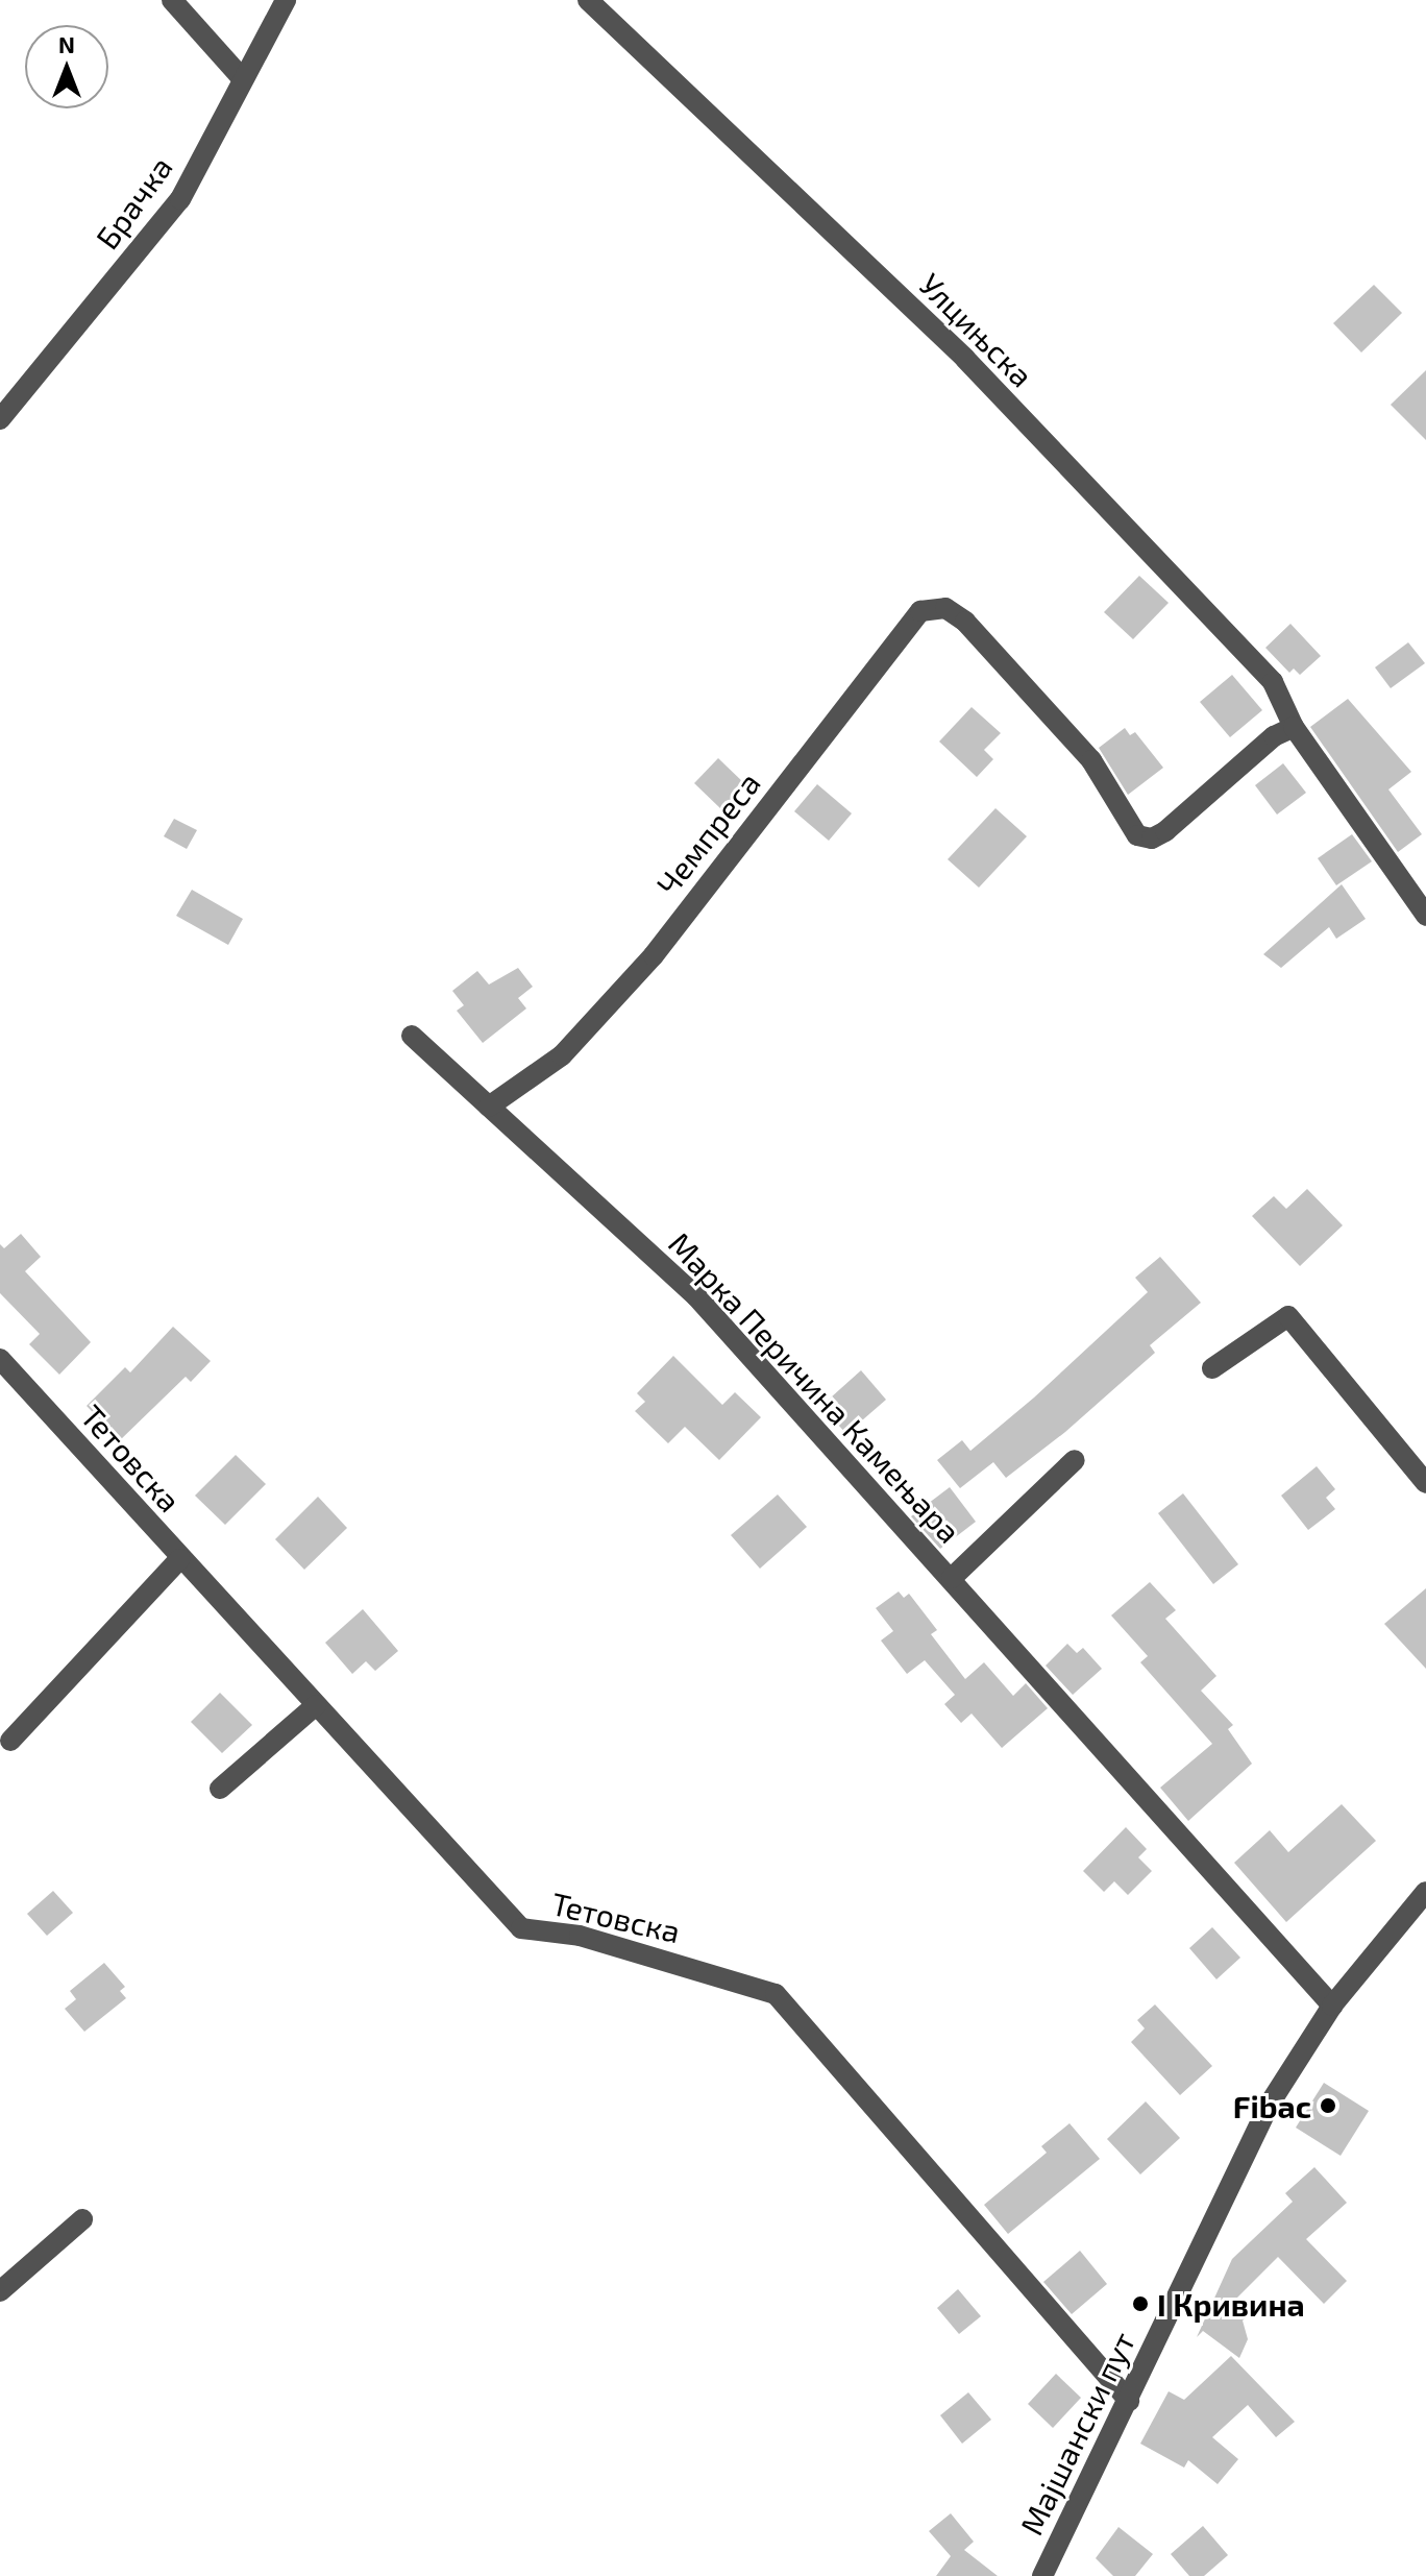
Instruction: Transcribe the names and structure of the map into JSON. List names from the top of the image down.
{
  "streets": {
    "street": [
      "Брачка",
      "Улцињска",
      "Чемпреса",
      "Марка Перичина Камењара",
      "Тетовска",
      "Мајшански пут"
    ]
  },
  "crossings": [
    ["Улцињска", "Чемпреса"],
    ["Чемпреса", "Марка Перичина Камењара"],
    ["Марка Перичина Камењара", "Мајшански пут"],
    ["Тетовска", "Мајшански пут"]
  ],
  "places": ["Fibac", "I Кривина"],
  "north": "top"
}
